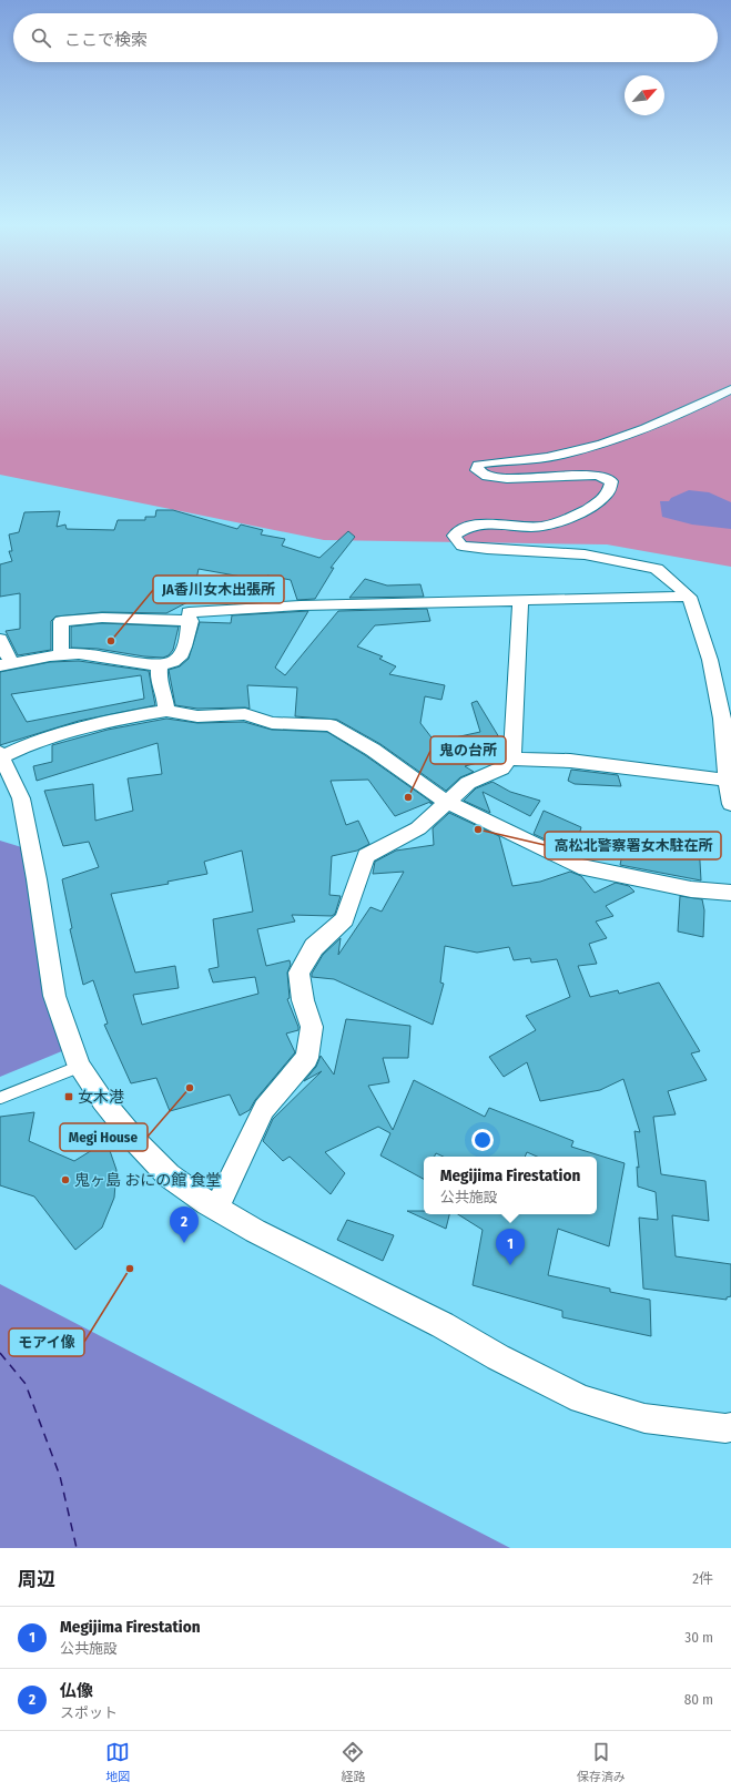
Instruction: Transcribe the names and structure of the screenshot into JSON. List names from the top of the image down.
{
  "places": {
    "other": [
      "JA香川女木出張所",
      "鬼の台所",
      "高松北警察署女木駐在所",
      "Megi House",
      "鬼ヶ島 おにの館 食堂",
      "モアイ像"
    ],
    "transit": ["女木港"]
  },
  "north": "top right",
  "page": {
    "search": "ここで検索",
    "popup": ["Megijima Firestation", "公共施設"],
    "pins": ["2", "1"],
    "heading": ["周辺", "2件"],
    "list": [
      {
        "mark": "1",
        "name": "Megijima Firestation",
        "note": "公共施設",
        "value": "30 m"
      },
      {
        "mark": "2",
        "name": "仏像",
        "note": "スポット",
        "value": "80 m"
      }
    ],
    "nav": ["地図", "経路", "保存済み"]
  }
}
